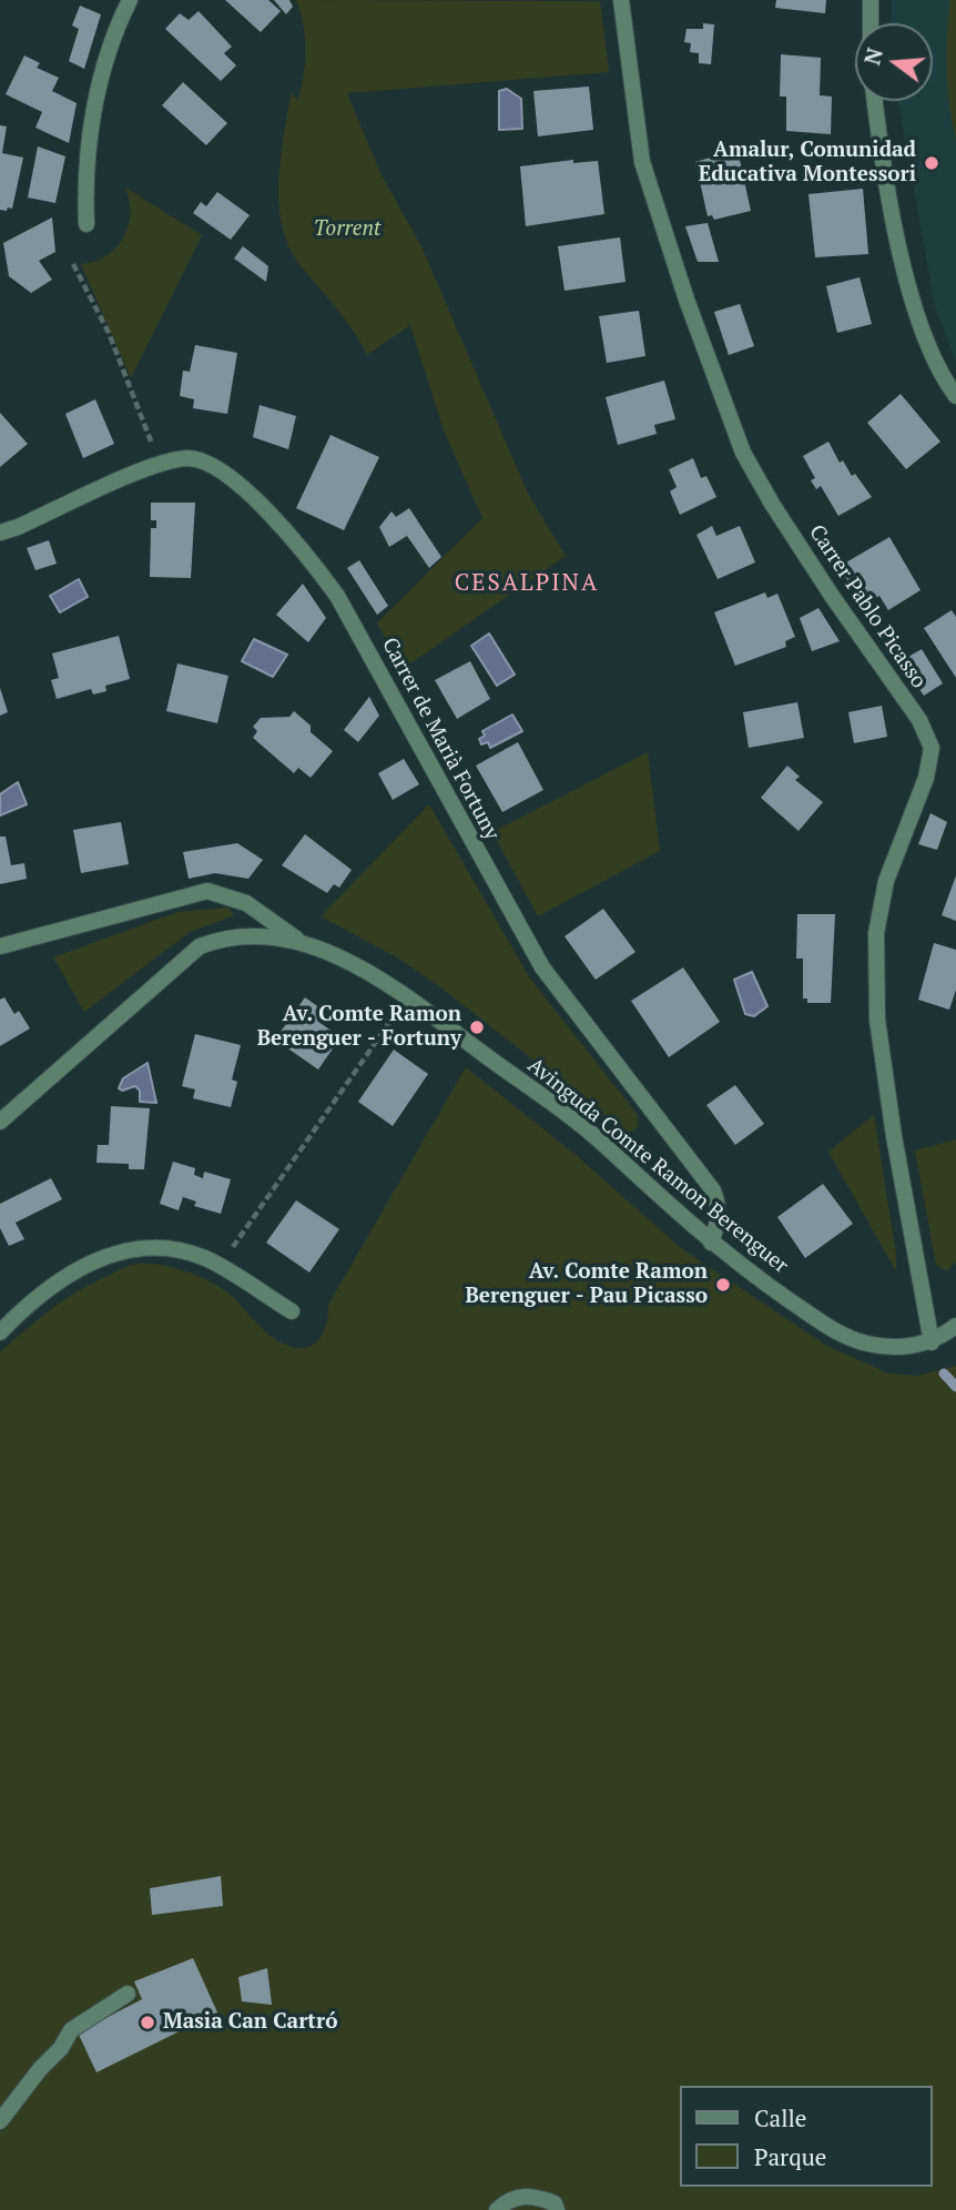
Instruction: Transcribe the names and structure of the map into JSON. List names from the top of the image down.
{
  "streets": {
    "street": ["Carrer Pablo Picasso", "Carrer de Marià Fortuny", "Avinguda Comte Ramon Berenguer"]
  },
  "crossings": [
    ["Carrer Pablo Picasso", "Avinguda Comte Ramon Berenguer"],
    ["Carrer de Marià Fortuny", "Avinguda Comte Ramon Berenguer"]
  ],
  "districts": ["CESALPINA"],
  "parks": ["Torrent"],
  "places": [
    "Amalur, Comunidad Educativa Montessori",
    "Av. Comte Ramon Berenguer - Fortuny",
    "Av. Comte Ramon Berenguer - Pau Picasso",
    "Masia Can Cartró"
  ],
  "legend": ["Calle", "Parque"],
  "north": "left"
}
